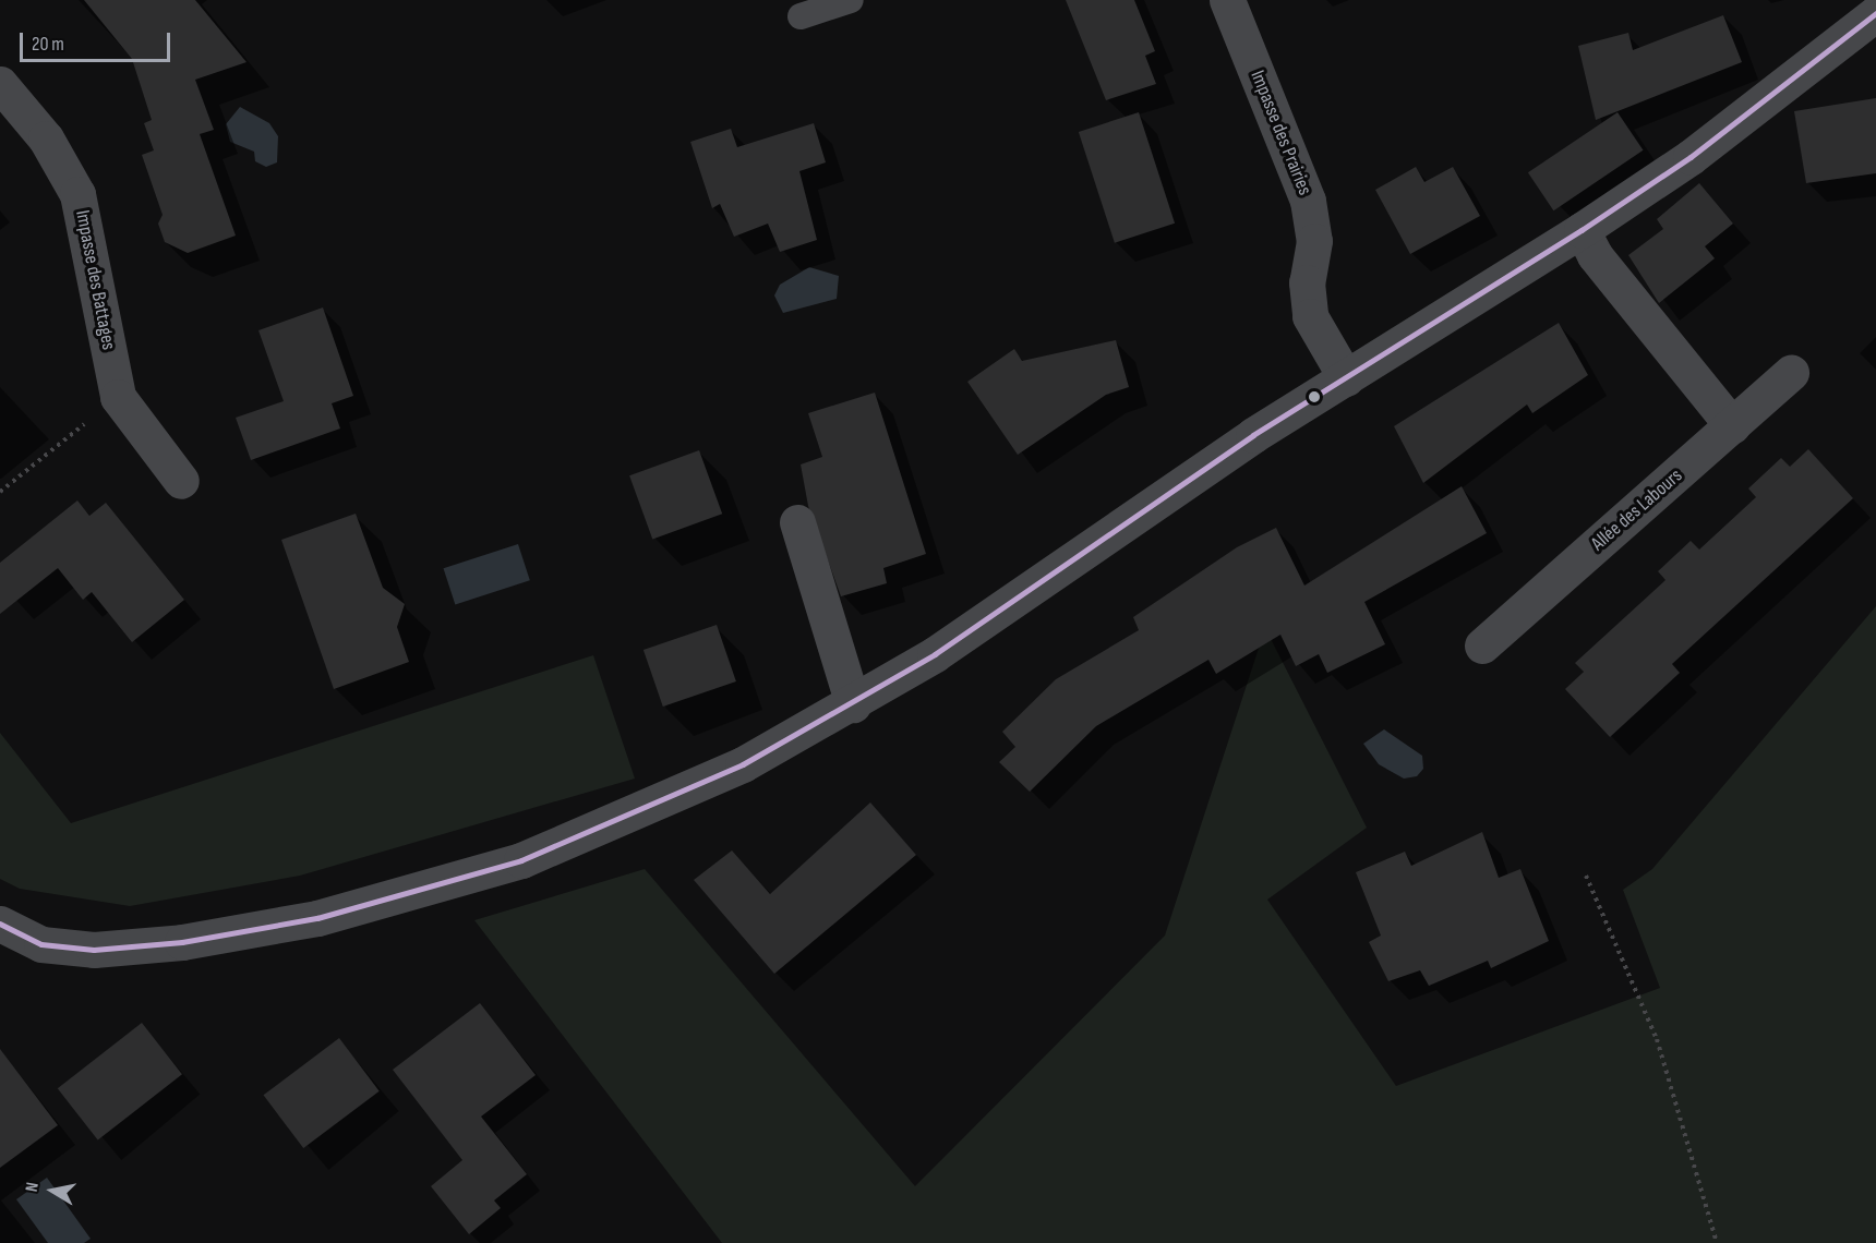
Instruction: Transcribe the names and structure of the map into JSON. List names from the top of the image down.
{
  "streets": {
    "street": ["Impasse des Prairies", "Impasse des Battages", "Allée des Labours"]
  },
  "scale_bar": "20 m",
  "north": "left"
}
